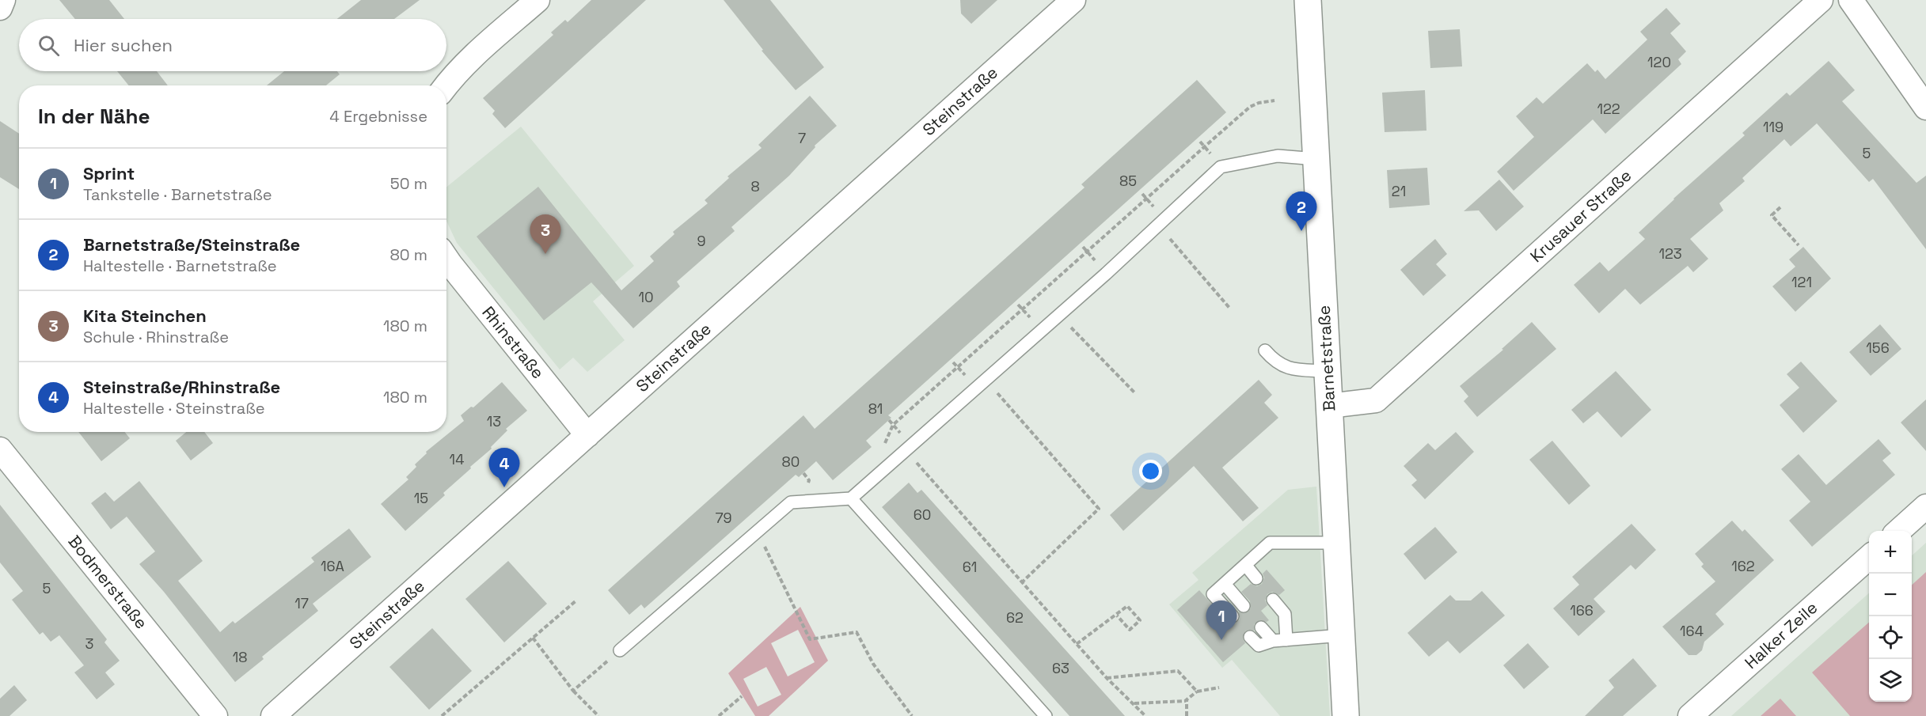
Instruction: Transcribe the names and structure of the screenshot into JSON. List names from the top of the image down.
{
  "streets": {
    "street": [
      "Steinstraße",
      "Krusauer Straße",
      "Rhinstraße",
      "Barnetstraße",
      "Bodmerstraße",
      "Halker Zeile"
    ]
  },
  "crossings": [
    ["Steinstraße", "Rhinstraße"],
    ["Krusauer Straße", "Barnetstraße"]
  ],
  "house_numbers": [
    "120",
    "122",
    "119",
    "7",
    "5",
    "85",
    "8",
    "21",
    "9",
    "123",
    "121",
    "10",
    "156",
    "81",
    "13",
    "14",
    "80",
    "15",
    "60",
    "79",
    "16A",
    "162",
    "61",
    "5",
    "17",
    "166",
    "62",
    "164",
    "3",
    "18",
    "63"
  ],
  "page": {
    "search": "Hier suchen",
    "heading": ["In der Nähe", "4 Ergebnisse"],
    "list": [
      {
        "mark": "1",
        "name": "Sprint",
        "note": "Tankstelle · Barnetstraße",
        "value": "50 m"
      },
      {
        "mark": "2",
        "name": "Barnetstraße/Steinstraße",
        "note": "Haltestelle · Barnetstraße",
        "value": "80 m"
      },
      {
        "mark": "3",
        "name": "Kita Steinchen",
        "note": "Schule · Rhinstraße",
        "value": "180 m"
      },
      {
        "mark": "4",
        "name": "Steinstraße/Rhinstraße",
        "note": "Haltestelle · Steinstraße",
        "value": "180 m"
      }
    ],
    "pins": [
      "2",
      "3",
      "4",
      "1"
    ],
    "map_buttons": ["+", "−"]
  }
}
